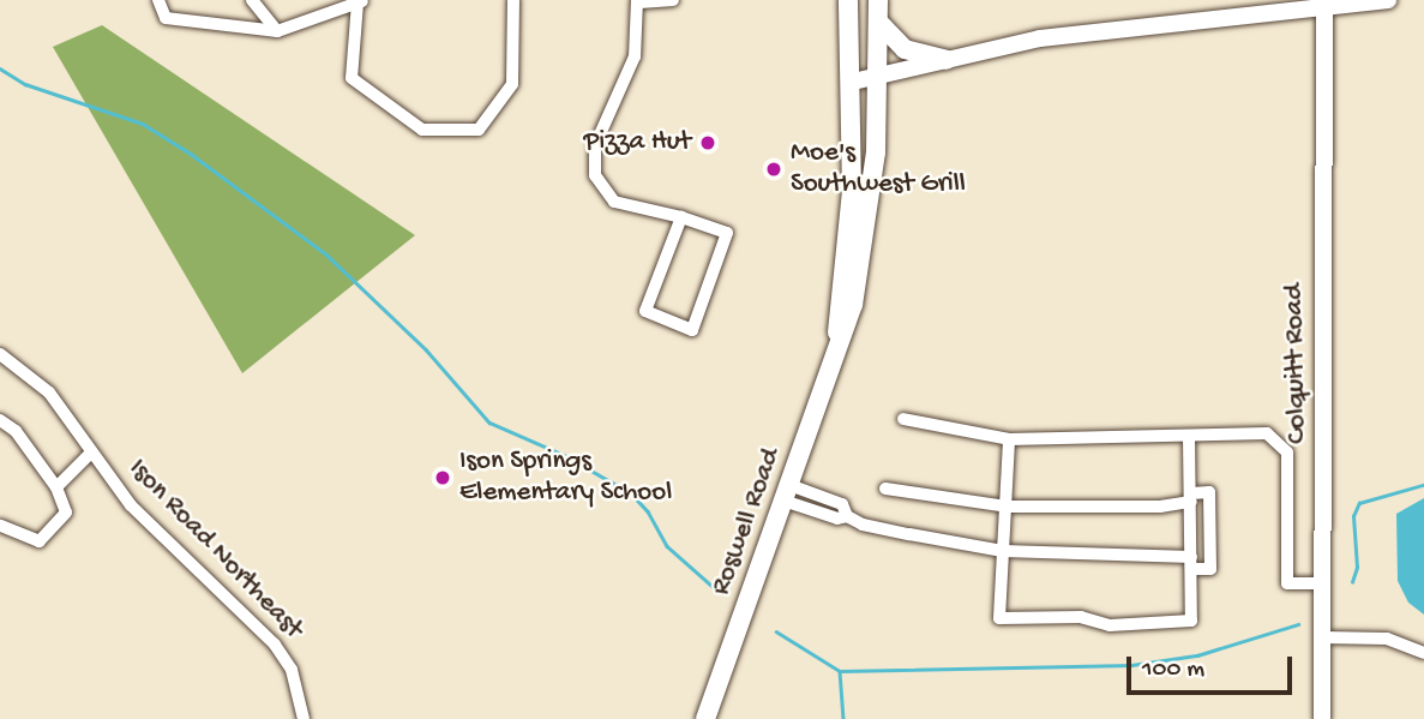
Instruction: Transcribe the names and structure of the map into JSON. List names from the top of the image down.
{
  "streets": {
    "main road": ["Roswell Road"],
    "street": ["Colquitt Road", "Ison Road Northeast"]
  },
  "places": ["Pizza Hut", "Moe's Southwest Grill", "Ison Springs Elementary School"],
  "scale_bar": "100 m"
}
